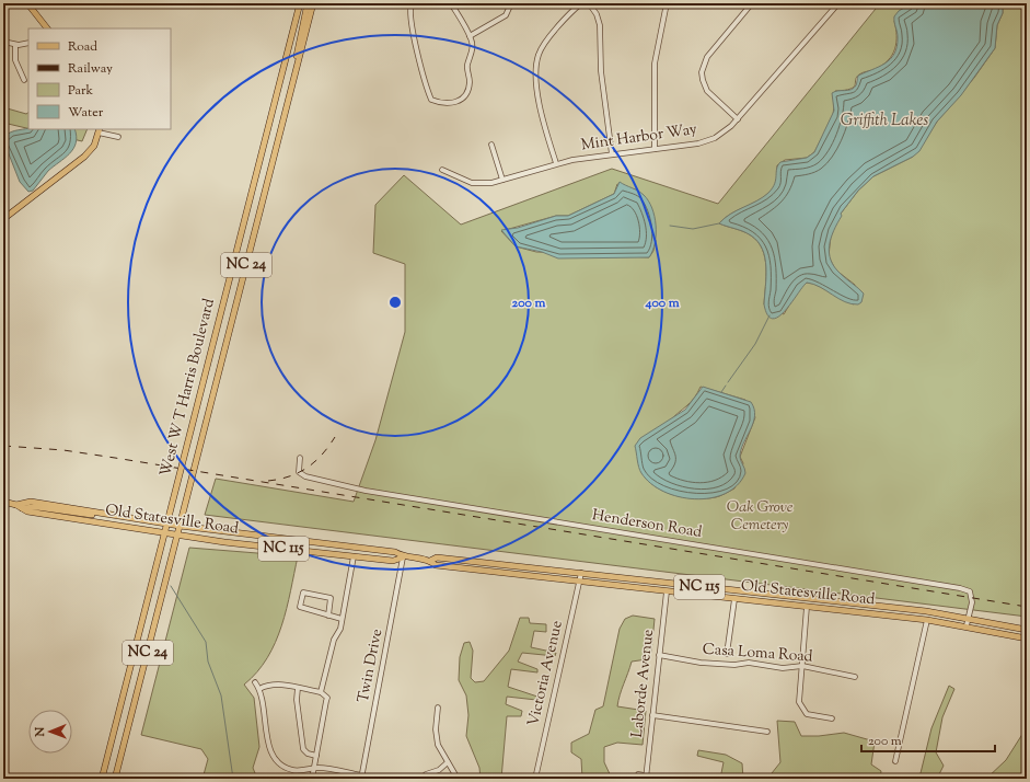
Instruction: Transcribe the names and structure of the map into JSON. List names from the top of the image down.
{
  "streets": {
    "main road": [
      "NC 24",
      "West W T Harris Boulevard",
      "Old Statesville Road",
      "NC 115"
    ],
    "street": [
      "Mint Harbor Way",
      "Henderson Road",
      "Casa Loma Road",
      "Twin Drive",
      "Victoria Avenue",
      "Laborde Avenue"
    ]
  },
  "crossings": [
    ["West W T Harris Boulevard", "Old Statesville Road"],
    ["Old Statesville Road", "Henderson Road"],
    ["Old Statesville Road", "Twin Drive"],
    ["Old Statesville Road", "Victoria Avenue"],
    ["Old Statesville Road", "Laborde Avenue"],
    ["Casa Loma Road", "Laborde Avenue"]
  ],
  "water": ["Griffith Lakes"],
  "parks": ["Oak Grove Cemetery"],
  "legend": [
    "Road",
    "Railway",
    "Park",
    "Water"
  ],
  "scale_bar": "200 m",
  "north": "left",
  "rings": ["200 m", "400 m"]
}
